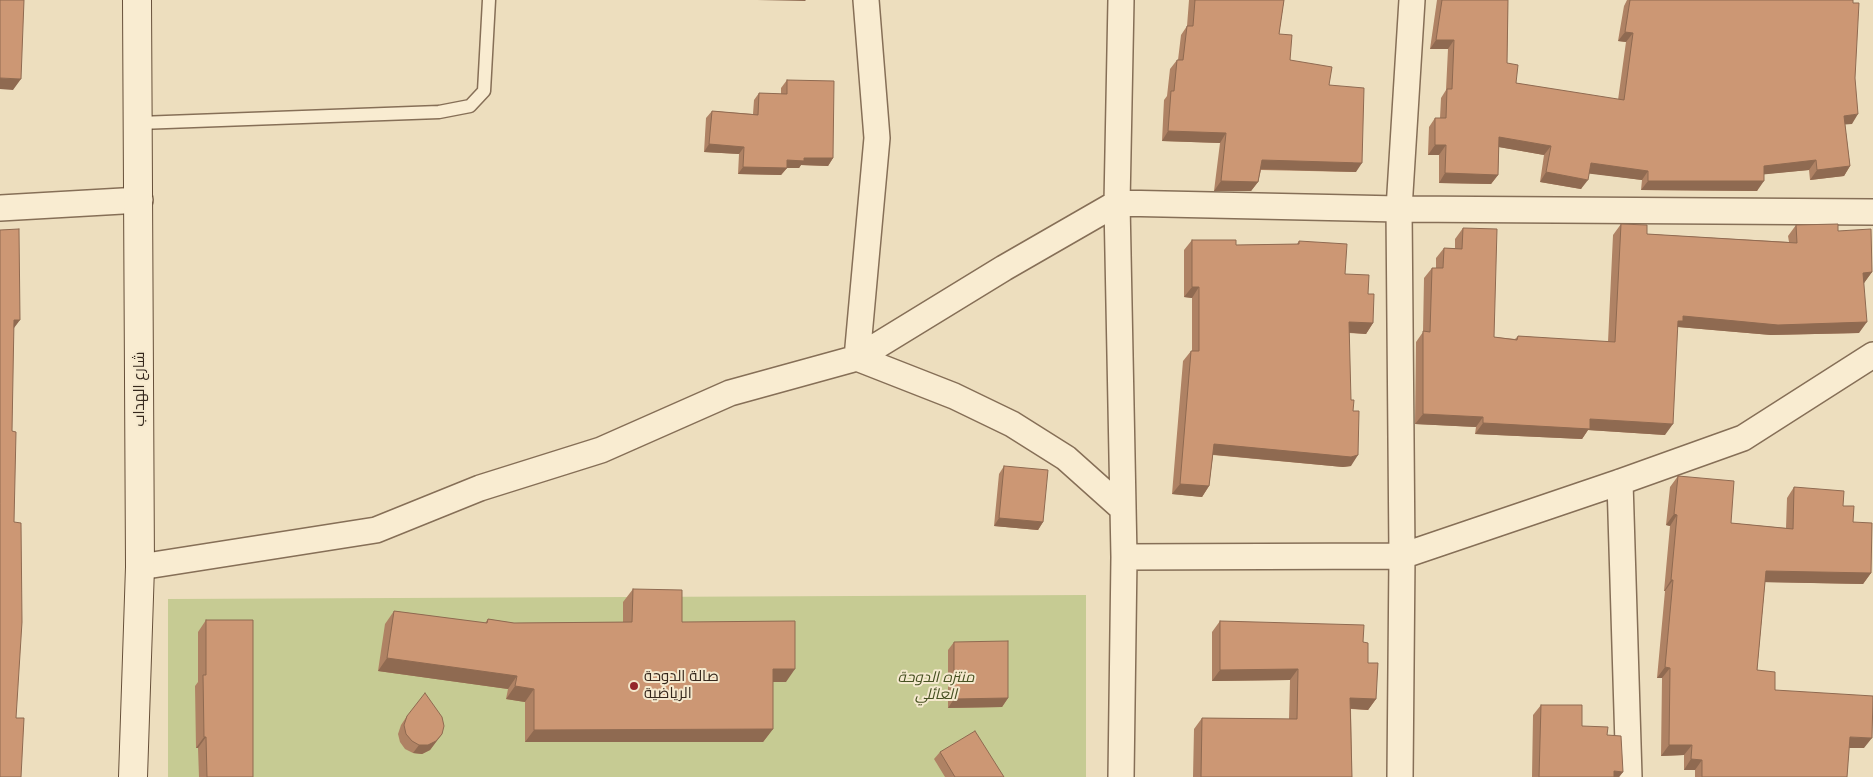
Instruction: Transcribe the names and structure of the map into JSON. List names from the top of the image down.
{
  "streets": {
    "street": ["شارع الهداب"]
  },
  "parks": ["منتزه الدوحة العائلي"],
  "places": ["صالة الدوحة الرياضية"]
}
